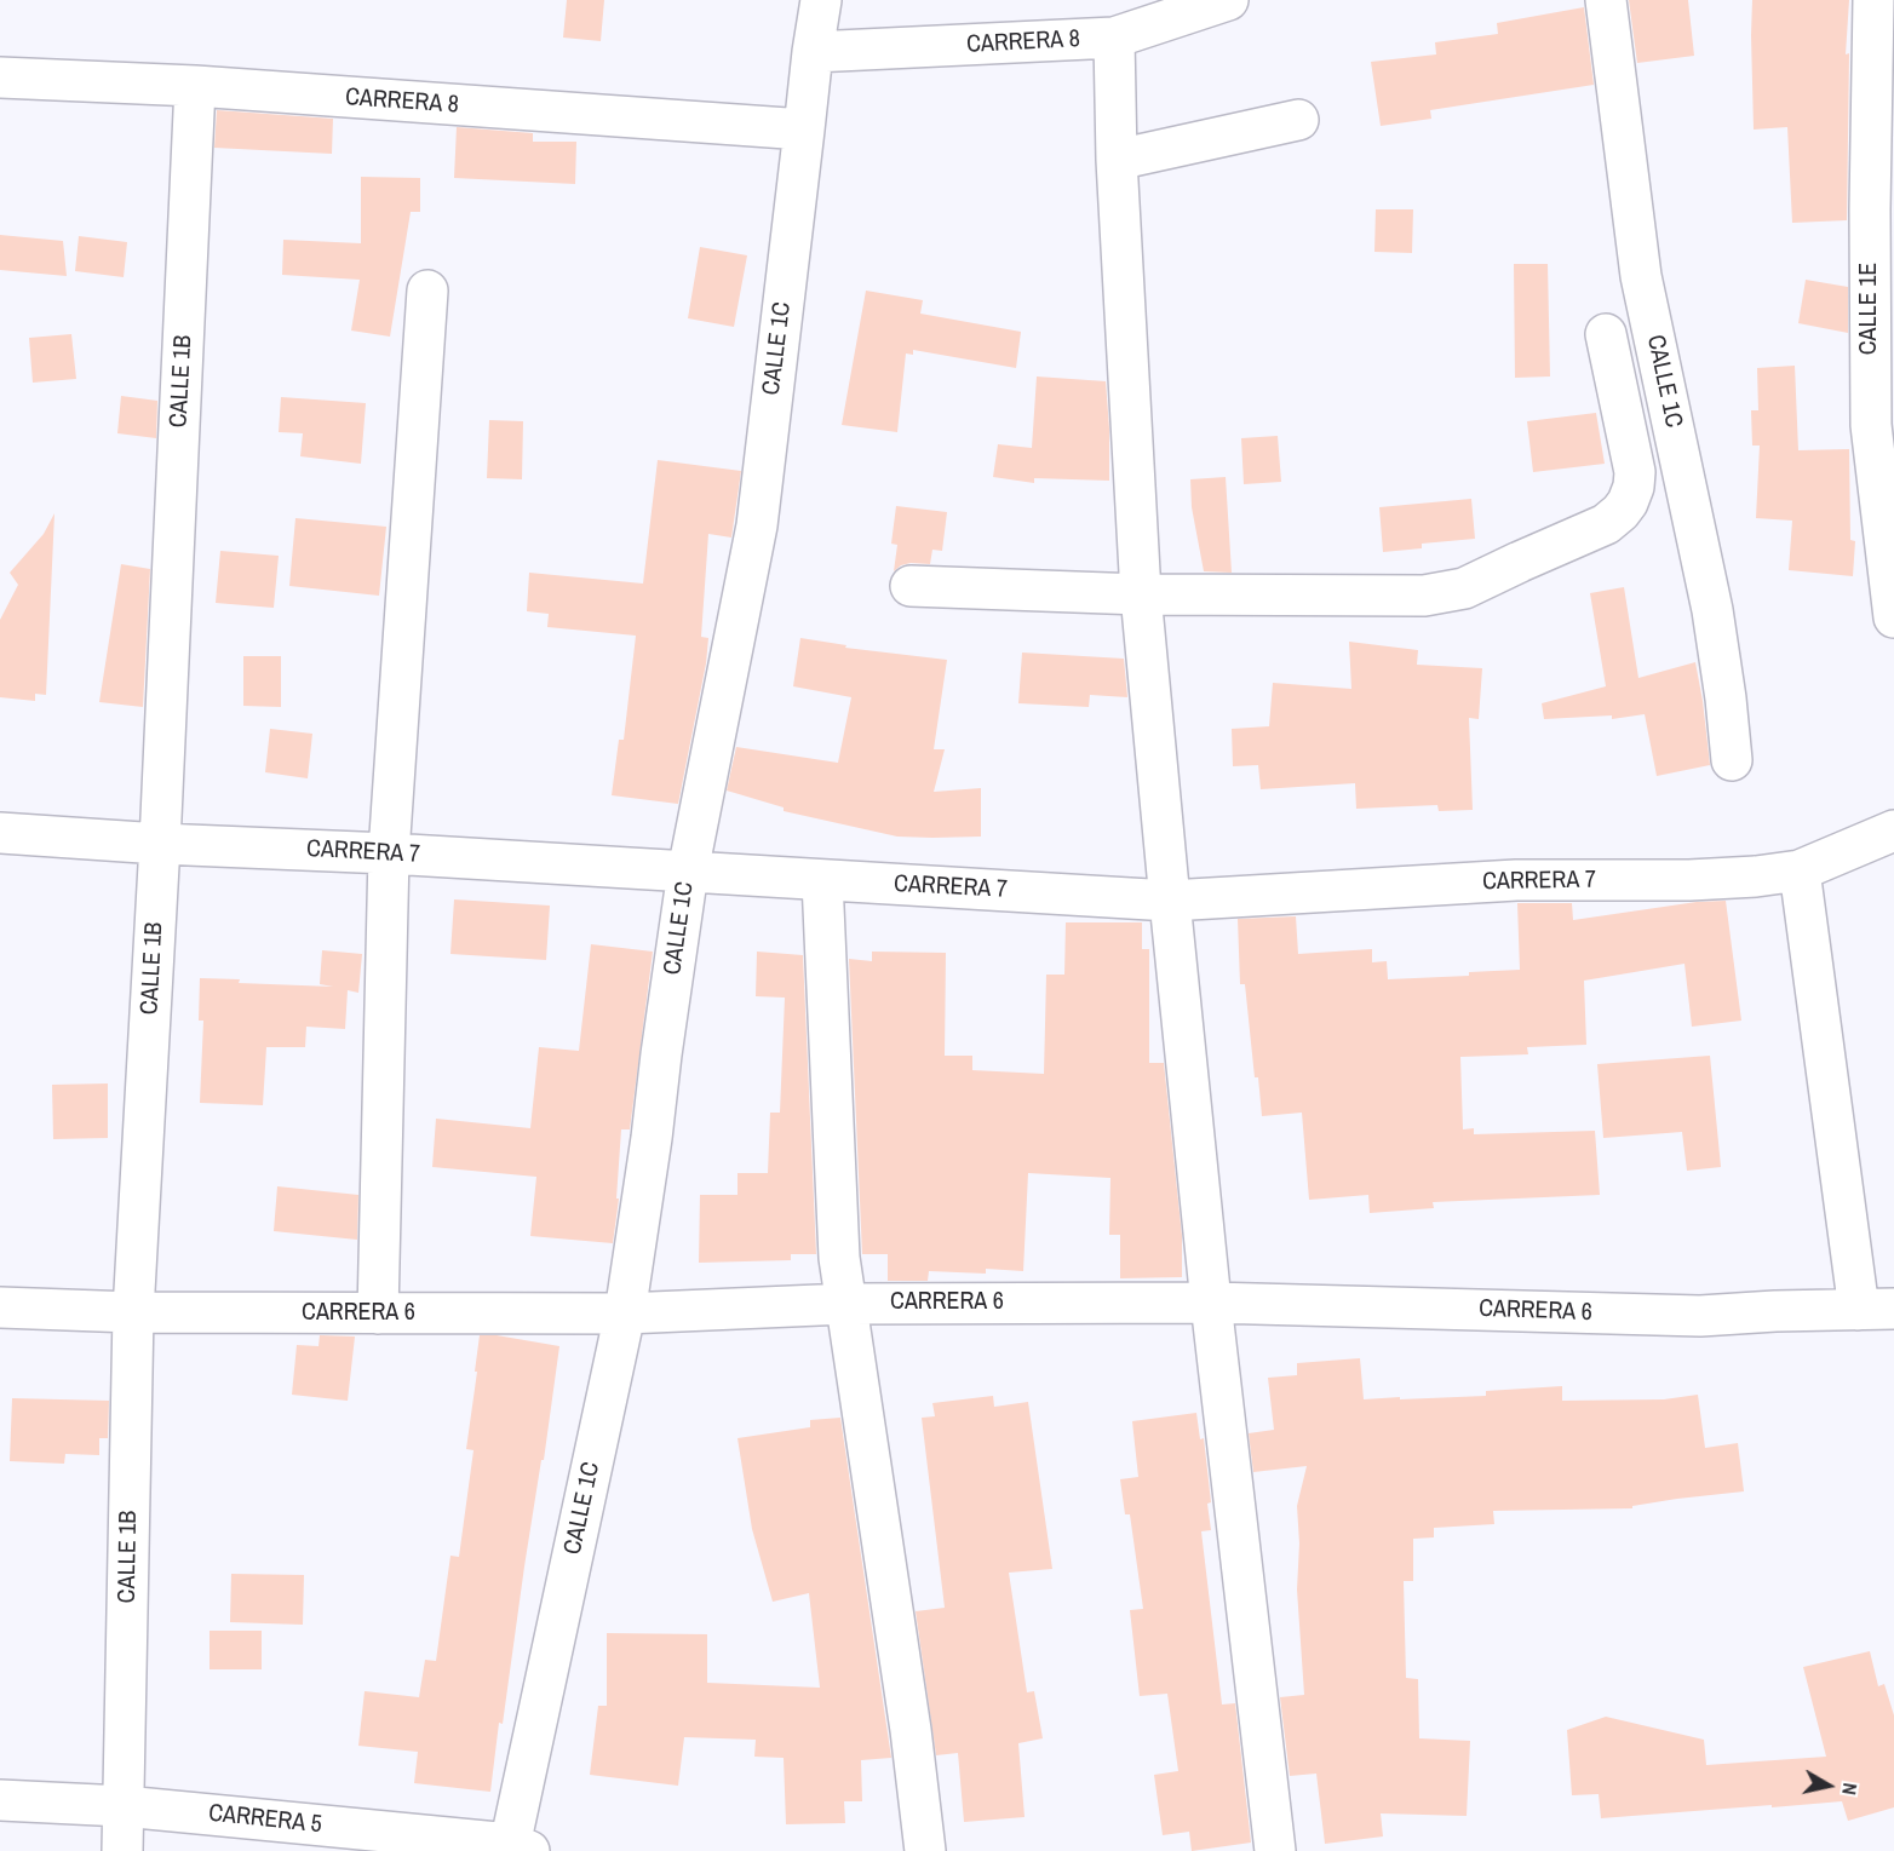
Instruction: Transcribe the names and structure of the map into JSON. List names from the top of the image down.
{
  "streets": {
    "street": [
      "CARRERA 8",
      "CALLE 1E",
      "CALLE 1C",
      "CALLE 1B",
      "CARRERA 7",
      "CARRERA 6",
      "CARRERA 5"
    ]
  },
  "crossings": [
    ["CARRERA 8", "CALLE 1C"],
    ["CARRERA 8", "CALLE 1B"],
    ["CALLE 1C", "CARRERA 7"],
    ["CALLE 1C", "CARRERA 6"],
    ["CALLE 1C", "CARRERA 5"],
    ["CALLE 1B", "CARRERA 7"],
    ["CALLE 1B", "CARRERA 6"],
    ["CALLE 1B", "CARRERA 5"]
  ],
  "north": "right"
}
